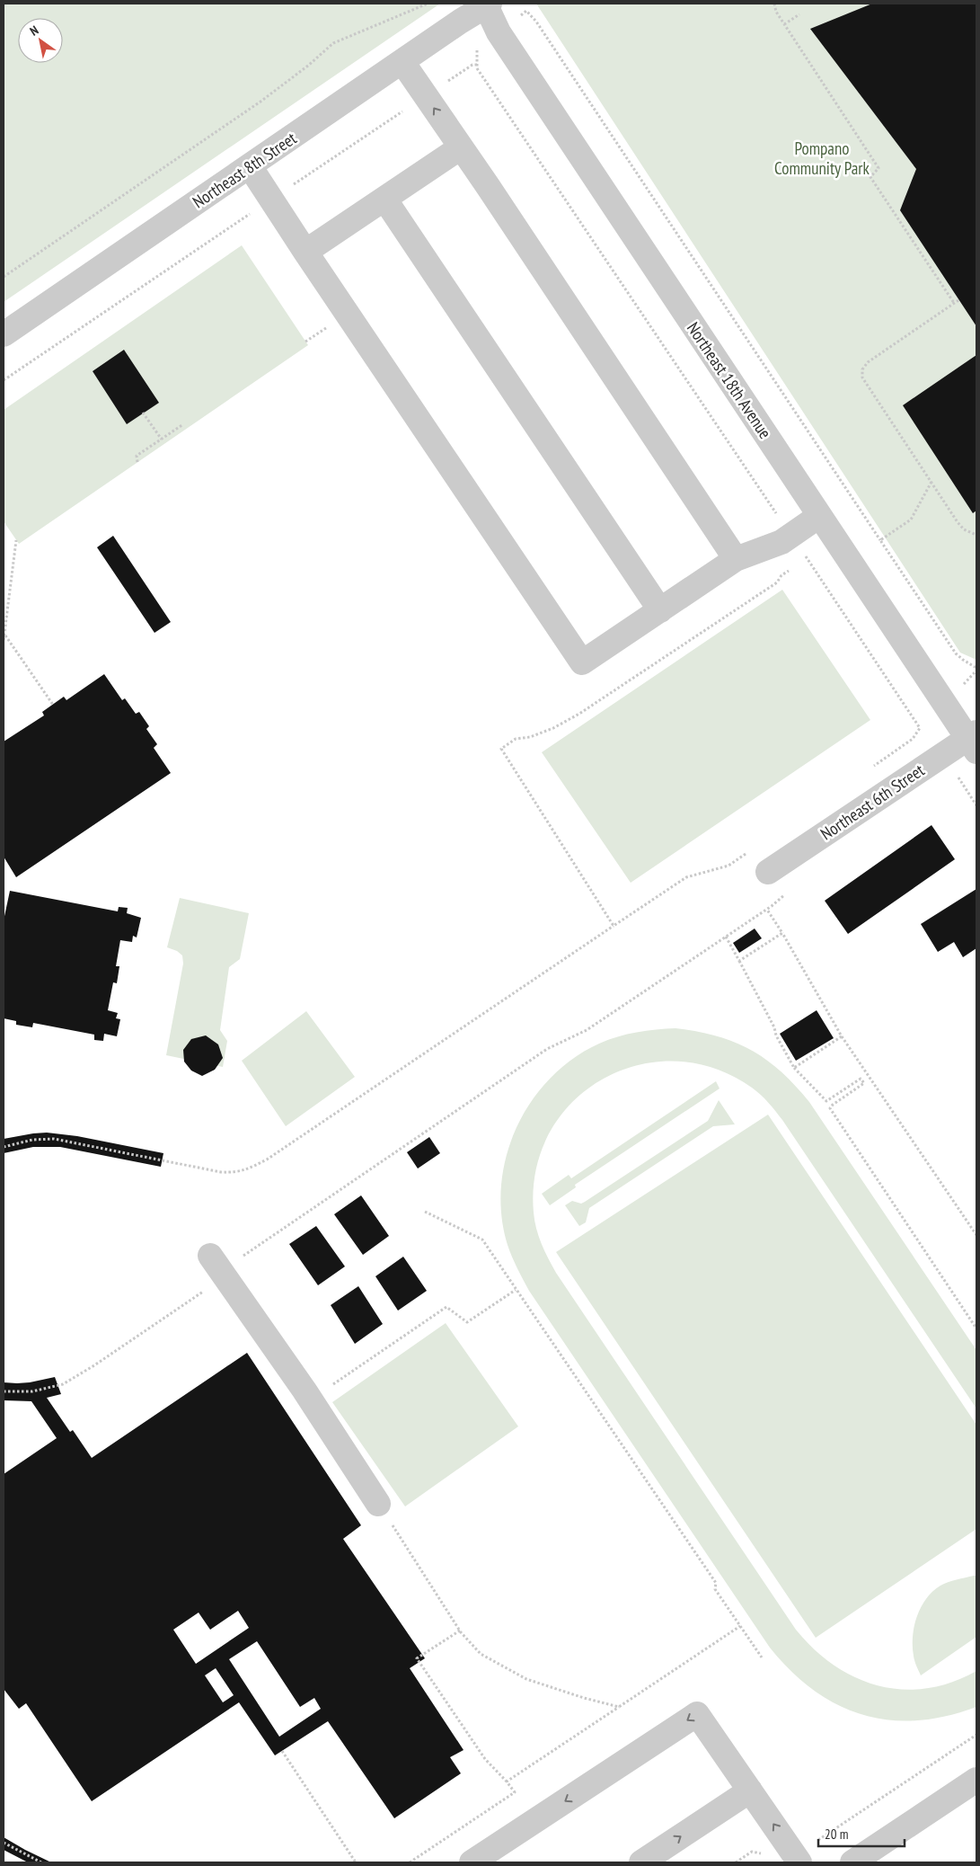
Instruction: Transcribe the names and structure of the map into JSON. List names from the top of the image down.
{
  "streets": {
    "street": ["Northeast 8th Street", "Northeast 18th Avenue", "Northeast 6th Street"]
  },
  "crossings": [
    ["Northeast 8th Street", "Northeast 18th Avenue"],
    ["Northeast 18th Avenue", "Northeast 6th Street"]
  ],
  "parks": ["Pompano Community Park"],
  "scale_bar": "20 m",
  "north": "top left"
}
